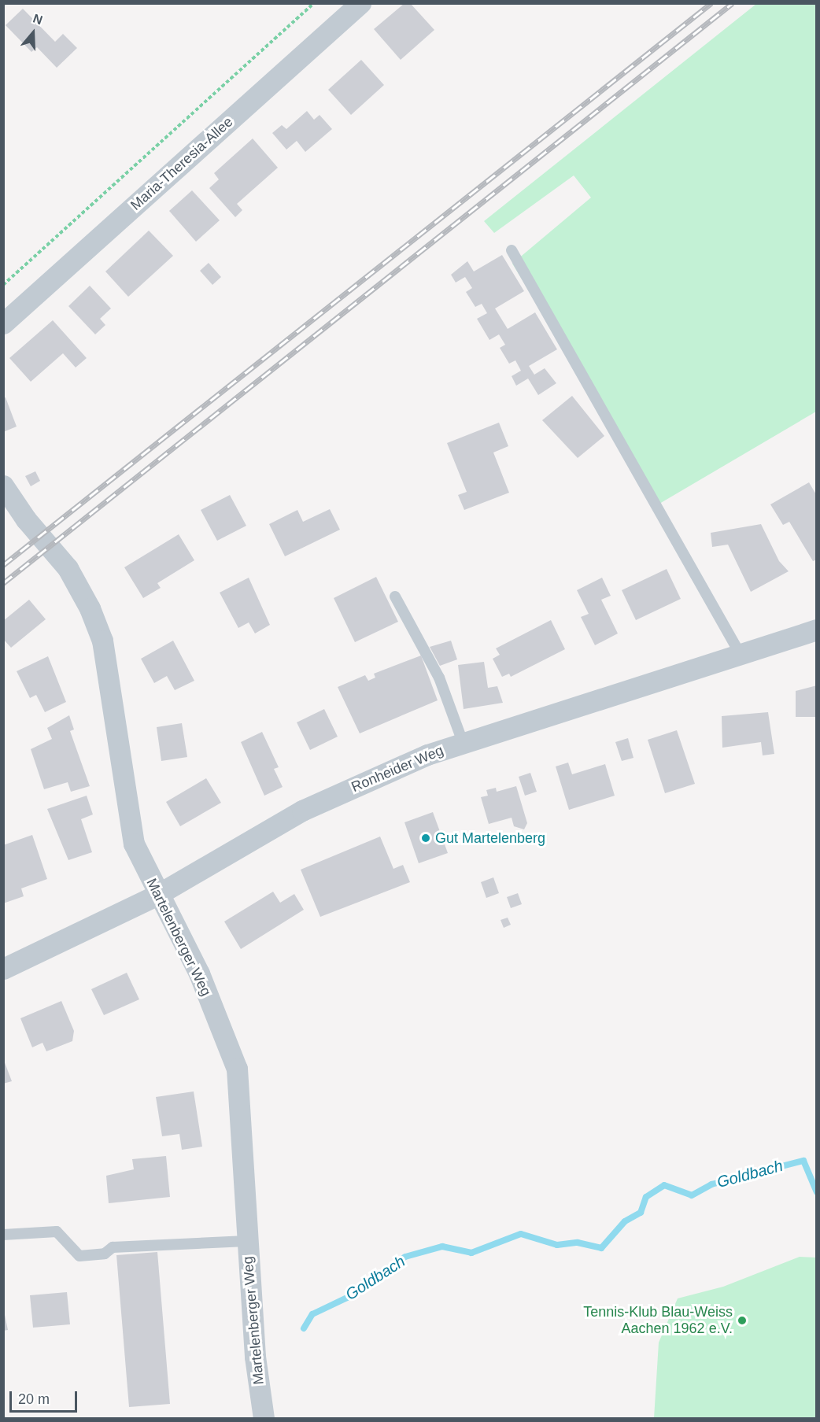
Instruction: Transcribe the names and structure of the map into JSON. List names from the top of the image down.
{
  "streets": {
    "street": ["Maria-Theresia-Allee", "Ronheider Weg", "Martelenberger Weg"]
  },
  "crossings": [
    ["Ronheider Weg", "Martelenberger Weg"]
  ],
  "water": ["Goldbach"],
  "places": ["Gut Martelenberg", "Tennis-Klub Blau-Weiss Aachen 1962 e.V."],
  "scale_bar": "20 m",
  "north": "top"
}
